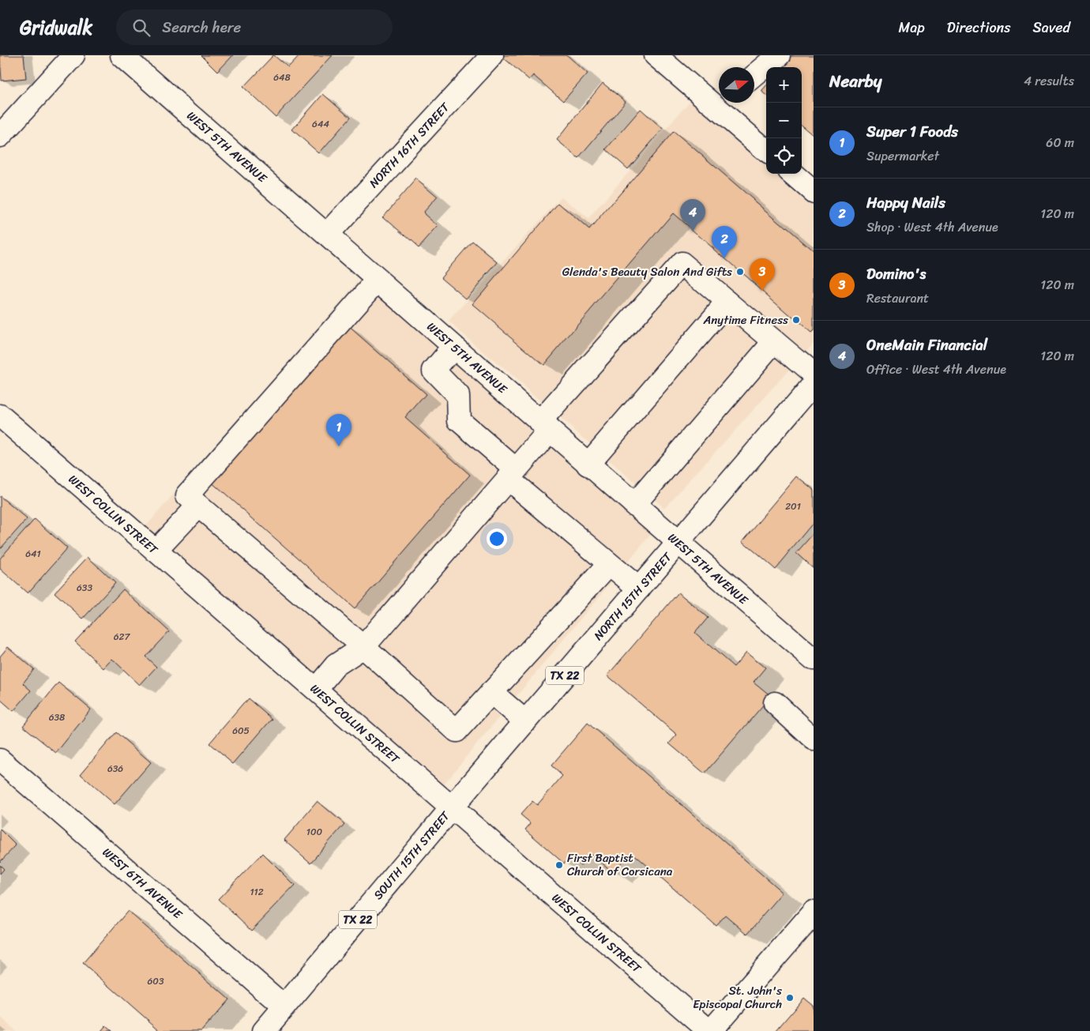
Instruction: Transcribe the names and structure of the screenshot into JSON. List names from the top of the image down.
{
  "streets": {
    "street": [
      "NORTH 16TH STREET",
      "WEST 5TH AVENUE",
      "WEST COLLIN STREET",
      "NORTH 15TH STREET",
      "TX 22",
      "SOUTH 15TH STREET",
      "WEST 6TH AVENUE"
    ]
  },
  "crossings": [
    ["NORTH 16TH STREET", "WEST 5TH AVENUE"],
    ["WEST 5TH AVENUE", "NORTH 15TH STREET"],
    ["WEST COLLIN STREET", "NORTH 15TH STREET"],
    ["WEST COLLIN STREET", "SOUTH 15TH STREET"],
    ["NORTH 15TH STREET", "SOUTH 15TH STREET"],
    ["SOUTH 15TH STREET", "WEST 6TH AVENUE"]
  ],
  "places": [
    "Glenda's Beauty Salon And Gifts",
    "Anytime Fitness",
    "First Baptist Church of Corsicana",
    "St. John's Episcopal Church"
  ],
  "house_numbers": [
    "648",
    "644",
    "201",
    "641",
    "633",
    "627",
    "638",
    "605",
    "636",
    "100",
    "112",
    "603"
  ],
  "north": "right",
  "page": {
    "header": "Gridwalk",
    "search": "Search here",
    "nav": ["Map", "Directions", "Saved"],
    "heading": ["Nearby", "4 results"],
    "map_buttons": ["+", "−"],
    "list": [
      {
        "mark": "1",
        "name": "Super 1 Foods",
        "note": "Supermarket",
        "value": "60 m"
      },
      {
        "mark": "2",
        "name": "Happy Nails",
        "note": "Shop · West 4th Avenue",
        "value": "120 m"
      },
      {
        "mark": "3",
        "name": "Domino's",
        "note": "Restaurant",
        "value": "120 m"
      },
      {
        "mark": "4",
        "name": "OneMain Financial",
        "note": "Office · West 4th Avenue",
        "value": "120 m"
      }
    ],
    "pins": [
      "4",
      "2",
      "3",
      "1"
    ]
  }
}
